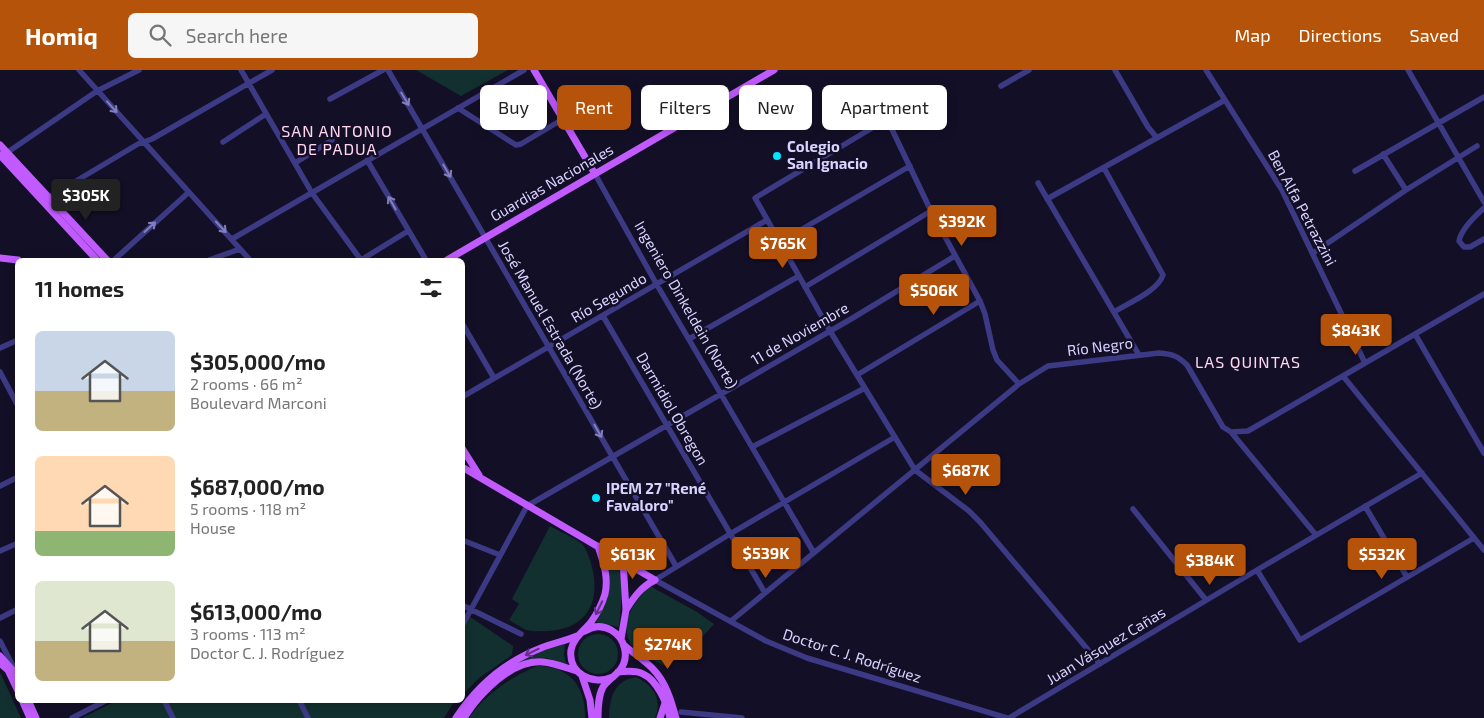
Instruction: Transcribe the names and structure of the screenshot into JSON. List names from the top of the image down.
{
  "streets": {
    "main road": ["Guardias Nacionales", "Ingeniero Dinkeldein (Norte)", "Doctor C. J. Rodríguez"],
    "street": [
      "Ben Alfa Petrazzini",
      "Río Segundo",
      "José Manuel Estrada (Norte)",
      "11 de Noviembre",
      "Río Negro",
      "Darmidiol Obregon",
      "Juan Vásquez Cañas"
    ]
  },
  "crossings": [
    ["Guardias Nacionales", "Ingeniero Dinkeldein (Norte)"],
    ["Guardias Nacionales", "José Manuel Estrada (Norte)"],
    ["Río Segundo", "Ingeniero Dinkeldein (Norte)"],
    ["Río Segundo", "José Manuel Estrada (Norte)"],
    ["Río Segundo", "Darmidiol Obregon"],
    ["Ingeniero Dinkeldein (Norte)", "11 de Noviembre"],
    ["Ingeniero Dinkeldein (Norte)", "Río Negro"],
    ["José Manuel Estrada (Norte)", "11 de Noviembre"],
    ["11 de Noviembre", "Darmidiol Obregon"],
    ["11 de Noviembre", "Doctor C. J. Rodríguez"],
    ["Río Negro", "Darmidiol Obregon"],
    ["Río Negro", "Juan Vásquez Cañas"],
    ["Río Negro", "Doctor C. J. Rodríguez"],
    ["Juan Vásquez Cañas", "Doctor C. J. Rodríguez"]
  ],
  "one_way": ["José Manuel Estrada (Norte)"],
  "districts": ["SAN ANTONIO DE PADUA", "LAS QUINTAS"],
  "places": ["Colegio San Ignacio", "IPEM 27 \"René Favaloro\""],
  "page": {
    "header": "Homiq",
    "search": "Search here",
    "nav": ["Map", "Directions", "Saved"],
    "chip": [
      "Buy",
      "Rent",
      "Filters",
      "New",
      "Apartment"
    ],
    "price": [
      "$305K",
      "$392K",
      "$765K",
      "$506K",
      "$843K",
      "$687K",
      "$539K",
      "$613K",
      "$532K",
      "$384K",
      "$274K"
    ],
    "heading": "11 homes",
    "list": [
      {
        "name": "$305,000/mo",
        "note": "2 rooms · 66 m² · Boulevard Marconi"
      },
      {
        "name": "$687,000/mo",
        "note": "5 rooms · 118 m² · House"
      },
      {
        "name": "$613,000/mo",
        "note": "3 rooms · 113 m² · Doctor C. J. Rodríguez"
      }
    ]
  }
}
